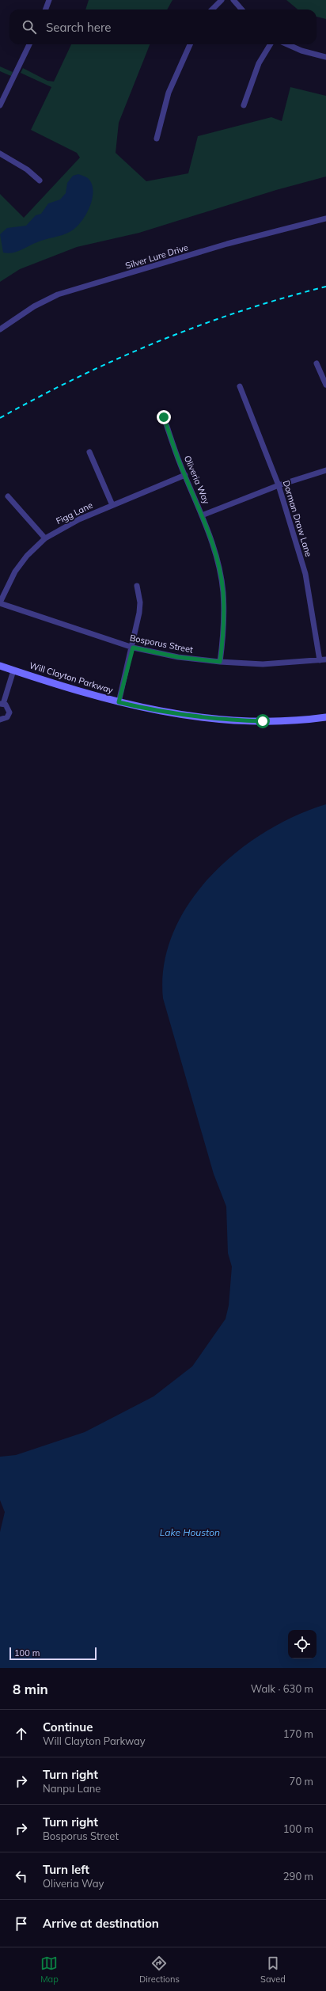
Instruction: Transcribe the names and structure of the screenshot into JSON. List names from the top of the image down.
{
  "streets": {
    "street": [
      "Silver Lure Drive",
      "Oliveria Way",
      "Figg Lane",
      "Dorman Draw Lane",
      "Bosporus Street",
      "Will Clayton Parkway"
    ]
  },
  "crossings": [
    ["Oliveria Way", "Figg Lane"],
    ["Oliveria Way", "Bosporus Street"],
    ["Figg Lane", "Bosporus Street"],
    ["Dorman Draw Lane", "Bosporus Street"]
  ],
  "water": ["Lake Houston"],
  "scale_bar": "100 m",
  "page": {
    "search": "Search here",
    "scale": "100 m",
    "heading": ["8 min", "Walk · 630 m"],
    "list": [
      ["Continue", "Will Clayton Parkway", "170 m"],
      ["Turn right", "Nanpu Lane", "70 m"],
      ["Turn right", "Bosporus Street", "100 m"],
      ["Turn left", "Oliveria Way", "290 m"],
      "Arrive at destination"
    ],
    "nav": ["Map", "Directions", "Saved"]
  }
}
